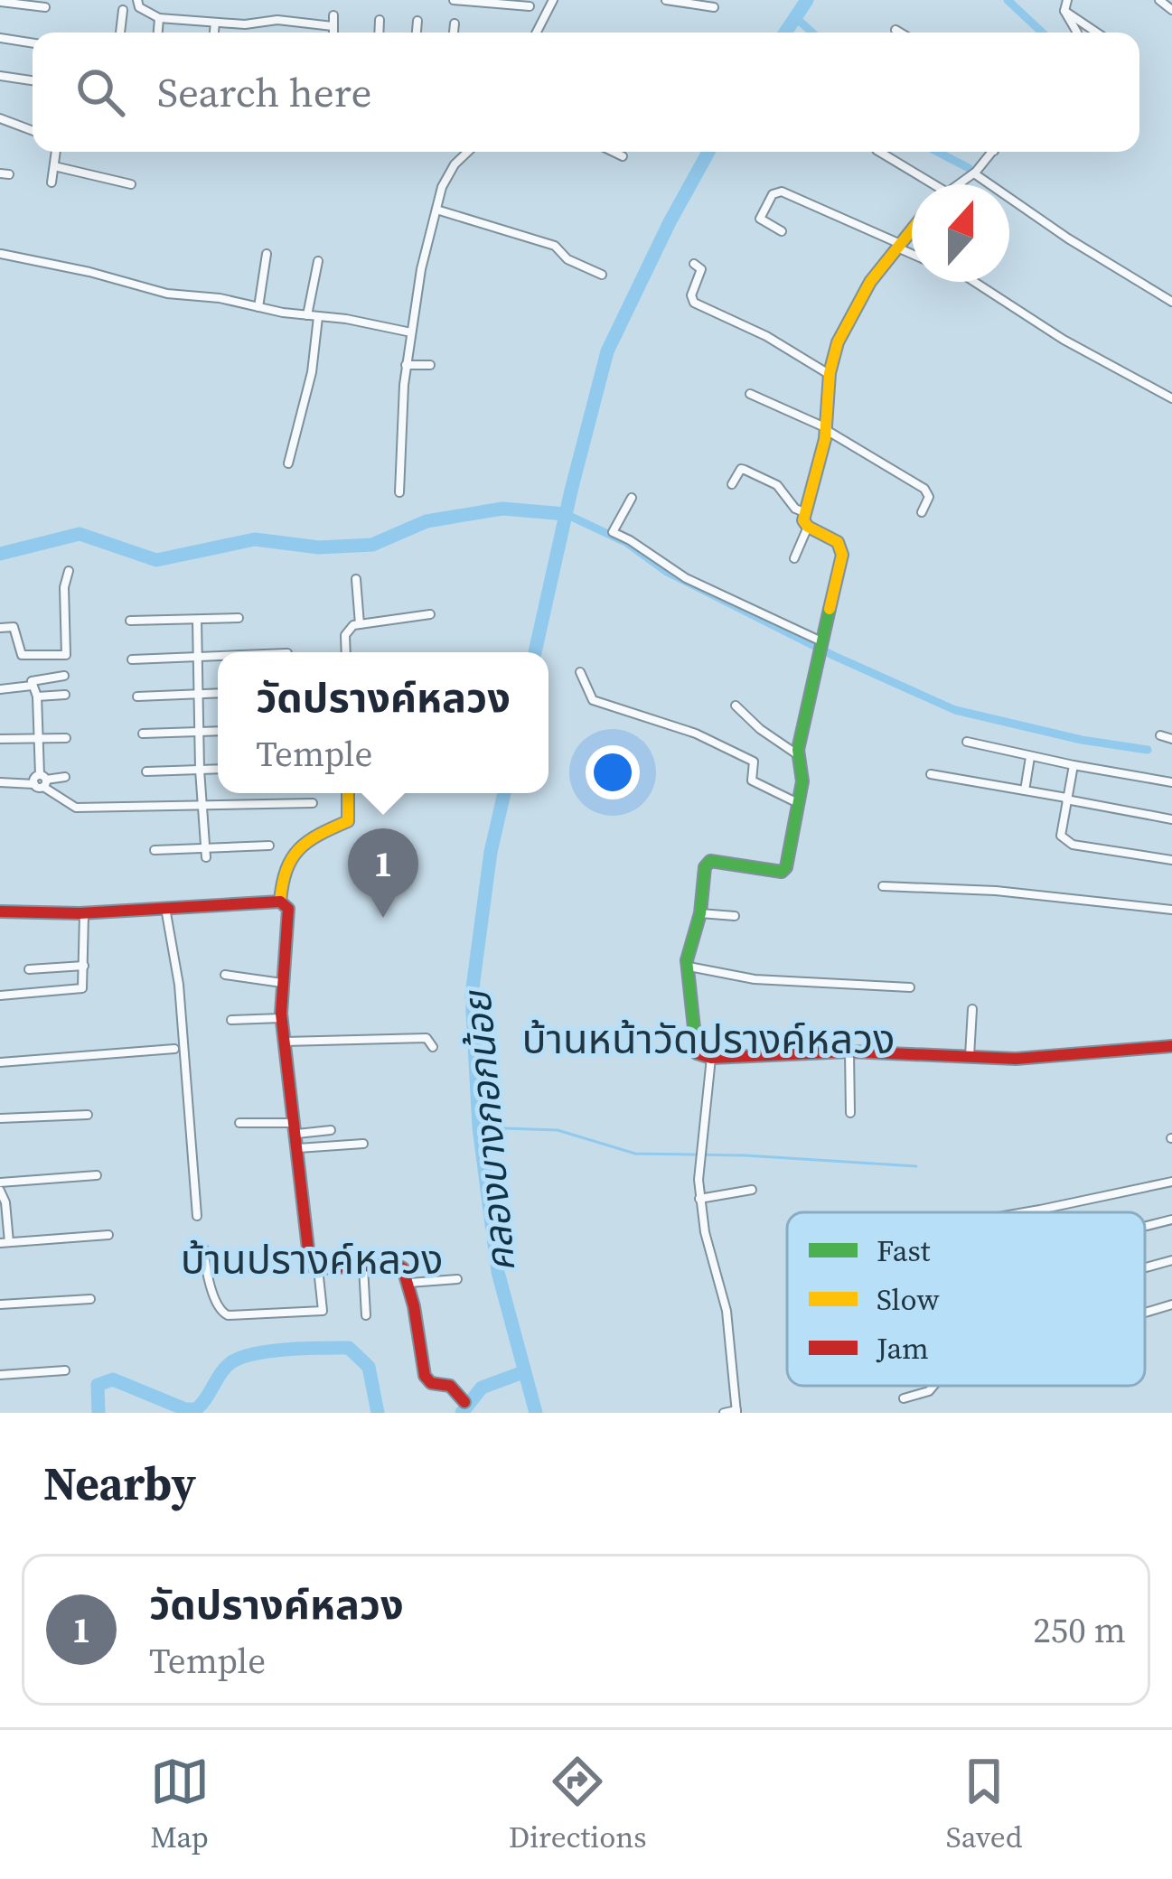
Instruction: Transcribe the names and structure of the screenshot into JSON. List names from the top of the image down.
{
  "districts": ["บ้านหน้าวัดปรางค์หลวง", "บ้านปรางค์หลวง"],
  "water": ["คลองบางกอกน้อย"],
  "legend": ["Fast", "Slow", "Jam"],
  "north": "top",
  "page": {
    "search": "Search here",
    "popup": ["วัดปรางค์หลวง", "Temple"],
    "pins": "1",
    "heading": "Nearby",
    "list": [
      {
        "mark": "1",
        "name": "วัดปรางค์หลวง",
        "note": "Temple",
        "value": "250 m"
      }
    ],
    "nav": ["Map", "Directions", "Saved"]
  }
}
